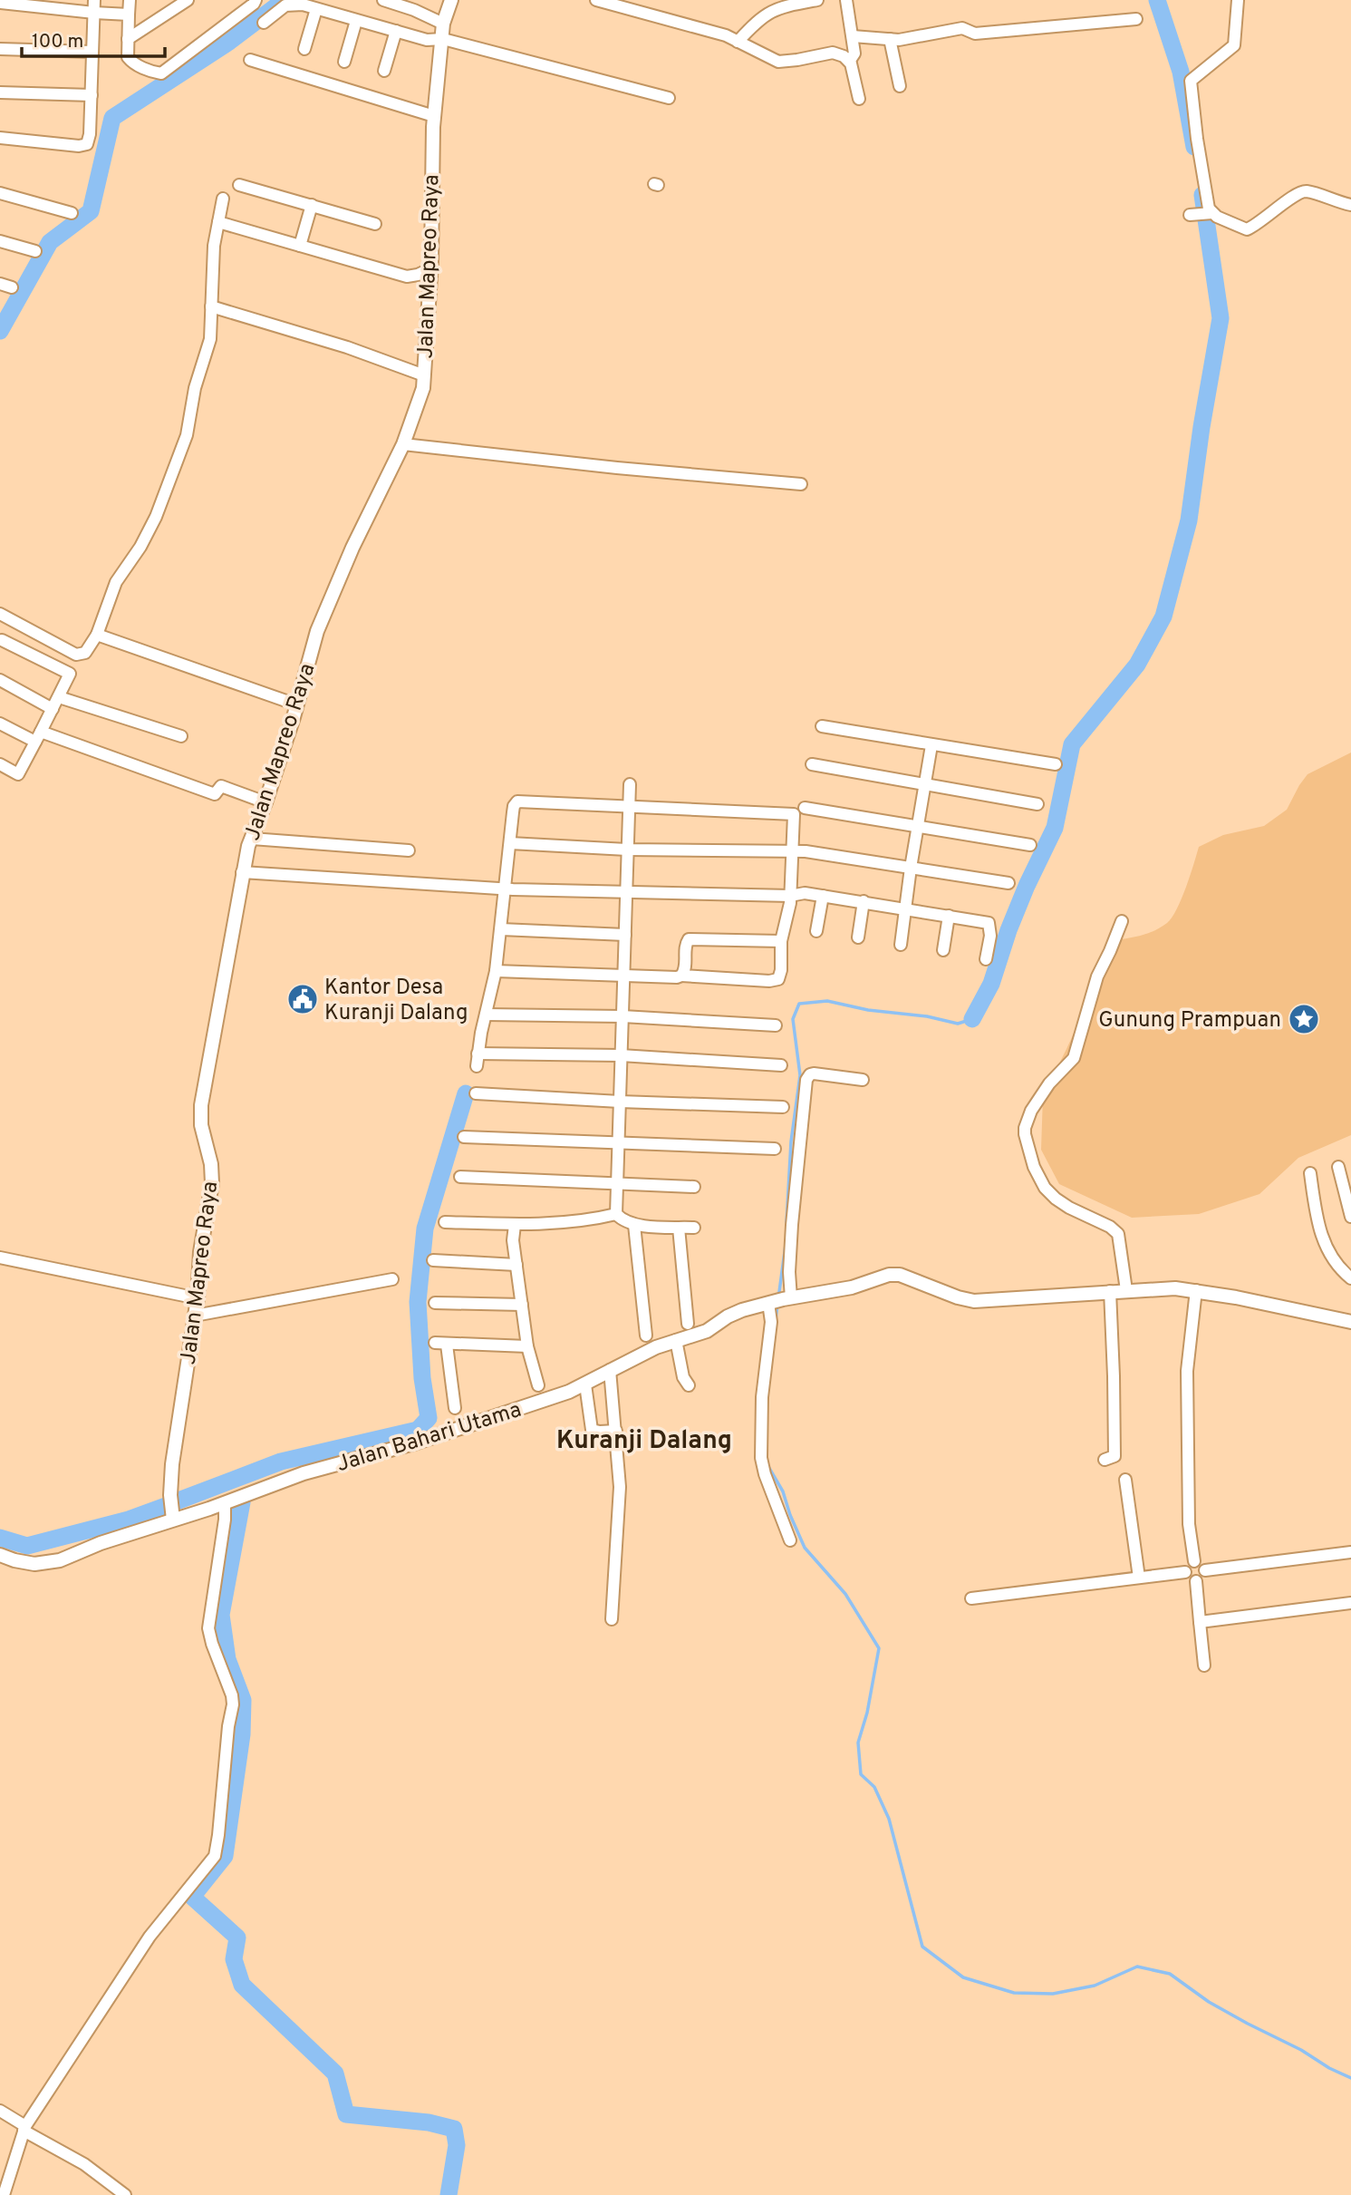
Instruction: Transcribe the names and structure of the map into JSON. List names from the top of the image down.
{
  "streets": {
    "street": ["Jalan Mapreo Raya", "Jalan Bahari Utama"]
  },
  "crossings": [
    ["Jalan Mapreo Raya", "Jalan Bahari Utama"]
  ],
  "districts": ["Kuranji Dalang"],
  "places": {
    "public building": ["Kantor Desa Kuranji Dalang"],
    "place": ["Gunung Prampuan"]
  },
  "scale_bar": "100 m"
}
